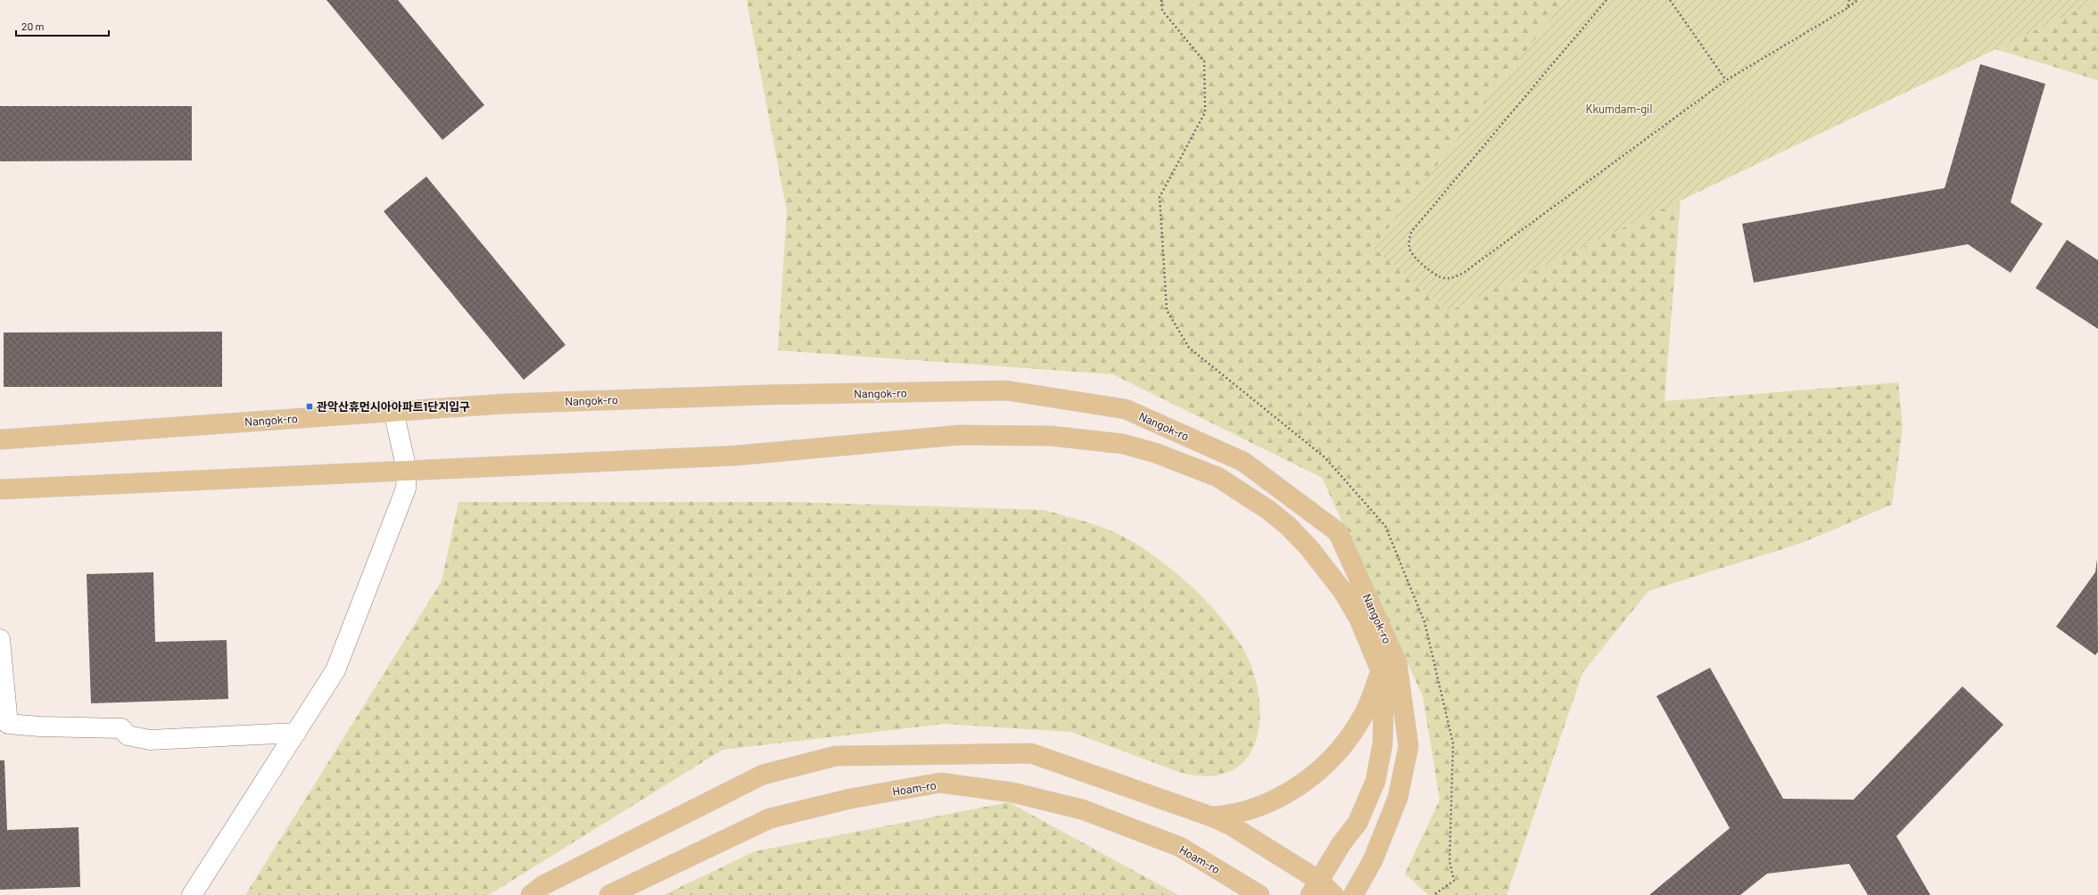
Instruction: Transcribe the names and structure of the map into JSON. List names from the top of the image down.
{
  "streets": {
    "main road": ["Nangok-ro", "Hoam-ro"]
  },
  "parks": ["Kkumdam-gil"],
  "places": {
    "transit": ["관악산휴먼시아아파트1단지입구"]
  },
  "scale_bar": "20 m"
}
